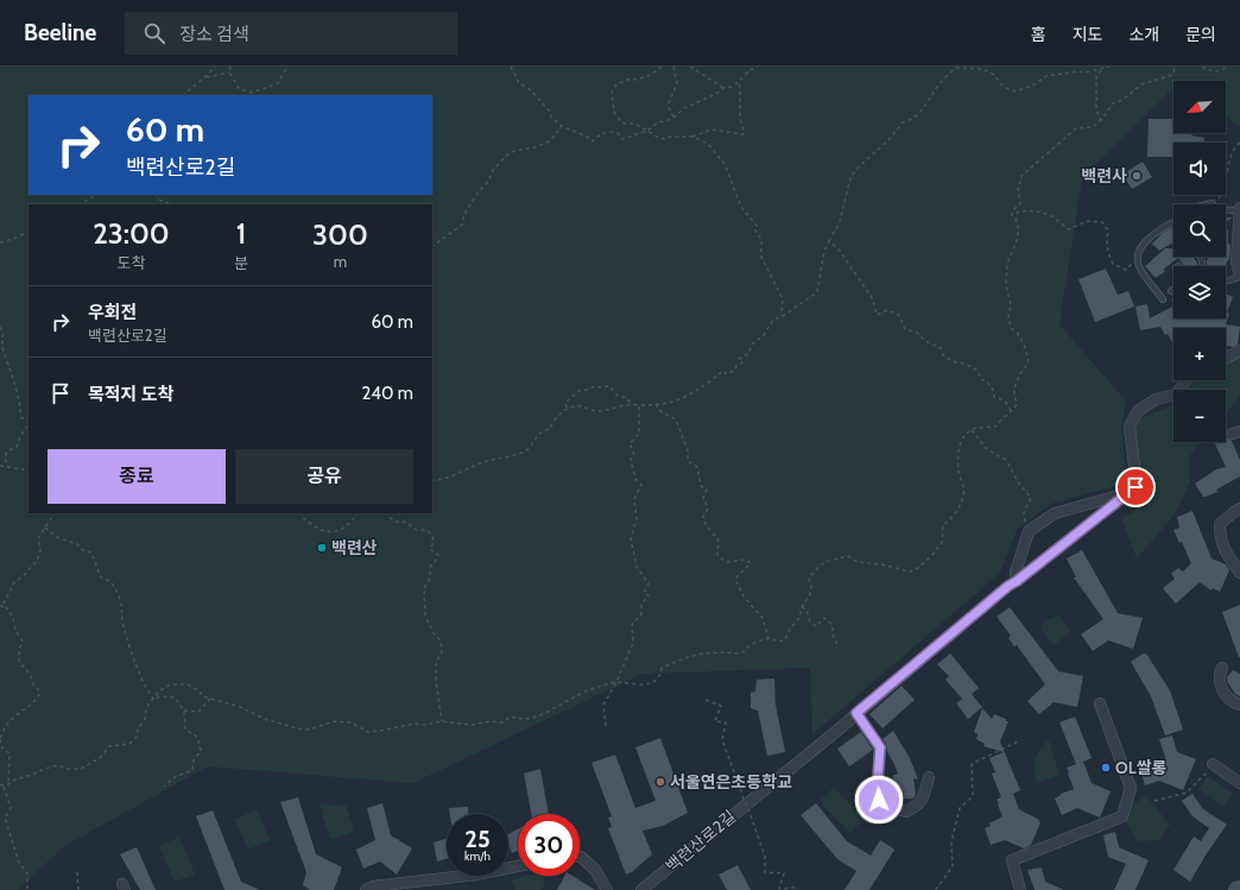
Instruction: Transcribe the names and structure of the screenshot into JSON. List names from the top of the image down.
{
  "streets": {
    "street": ["백련산로2길"]
  },
  "places": [
    "백련사",
    "백련산",
    "OL쌀롱",
    "서울연은초등학교"
  ],
  "north": "bottom left",
  "page": {
    "header": "Beeline",
    "search": "장소 검색",
    "nav": [
      "홈",
      "지도",
      "소개",
      "문의"
    ],
    "map_buttons": ["+", "−"],
    "turn": ["60 m", "백련산로2길"],
    "eta": [
      "23:00",
      "도착",
      "1",
      "분",
      "300",
      "m"
    ],
    "list": [
      {
        "name": "우회전",
        "note": "백련산로2길",
        "value": "60 m"
      },
      {
        "name": "목적지 도착",
        "value": "240 m"
      }
    ],
    "buttons": ["종료", "공유"],
    "speed": "25 km/h",
    "limit": "30"
  }
}
